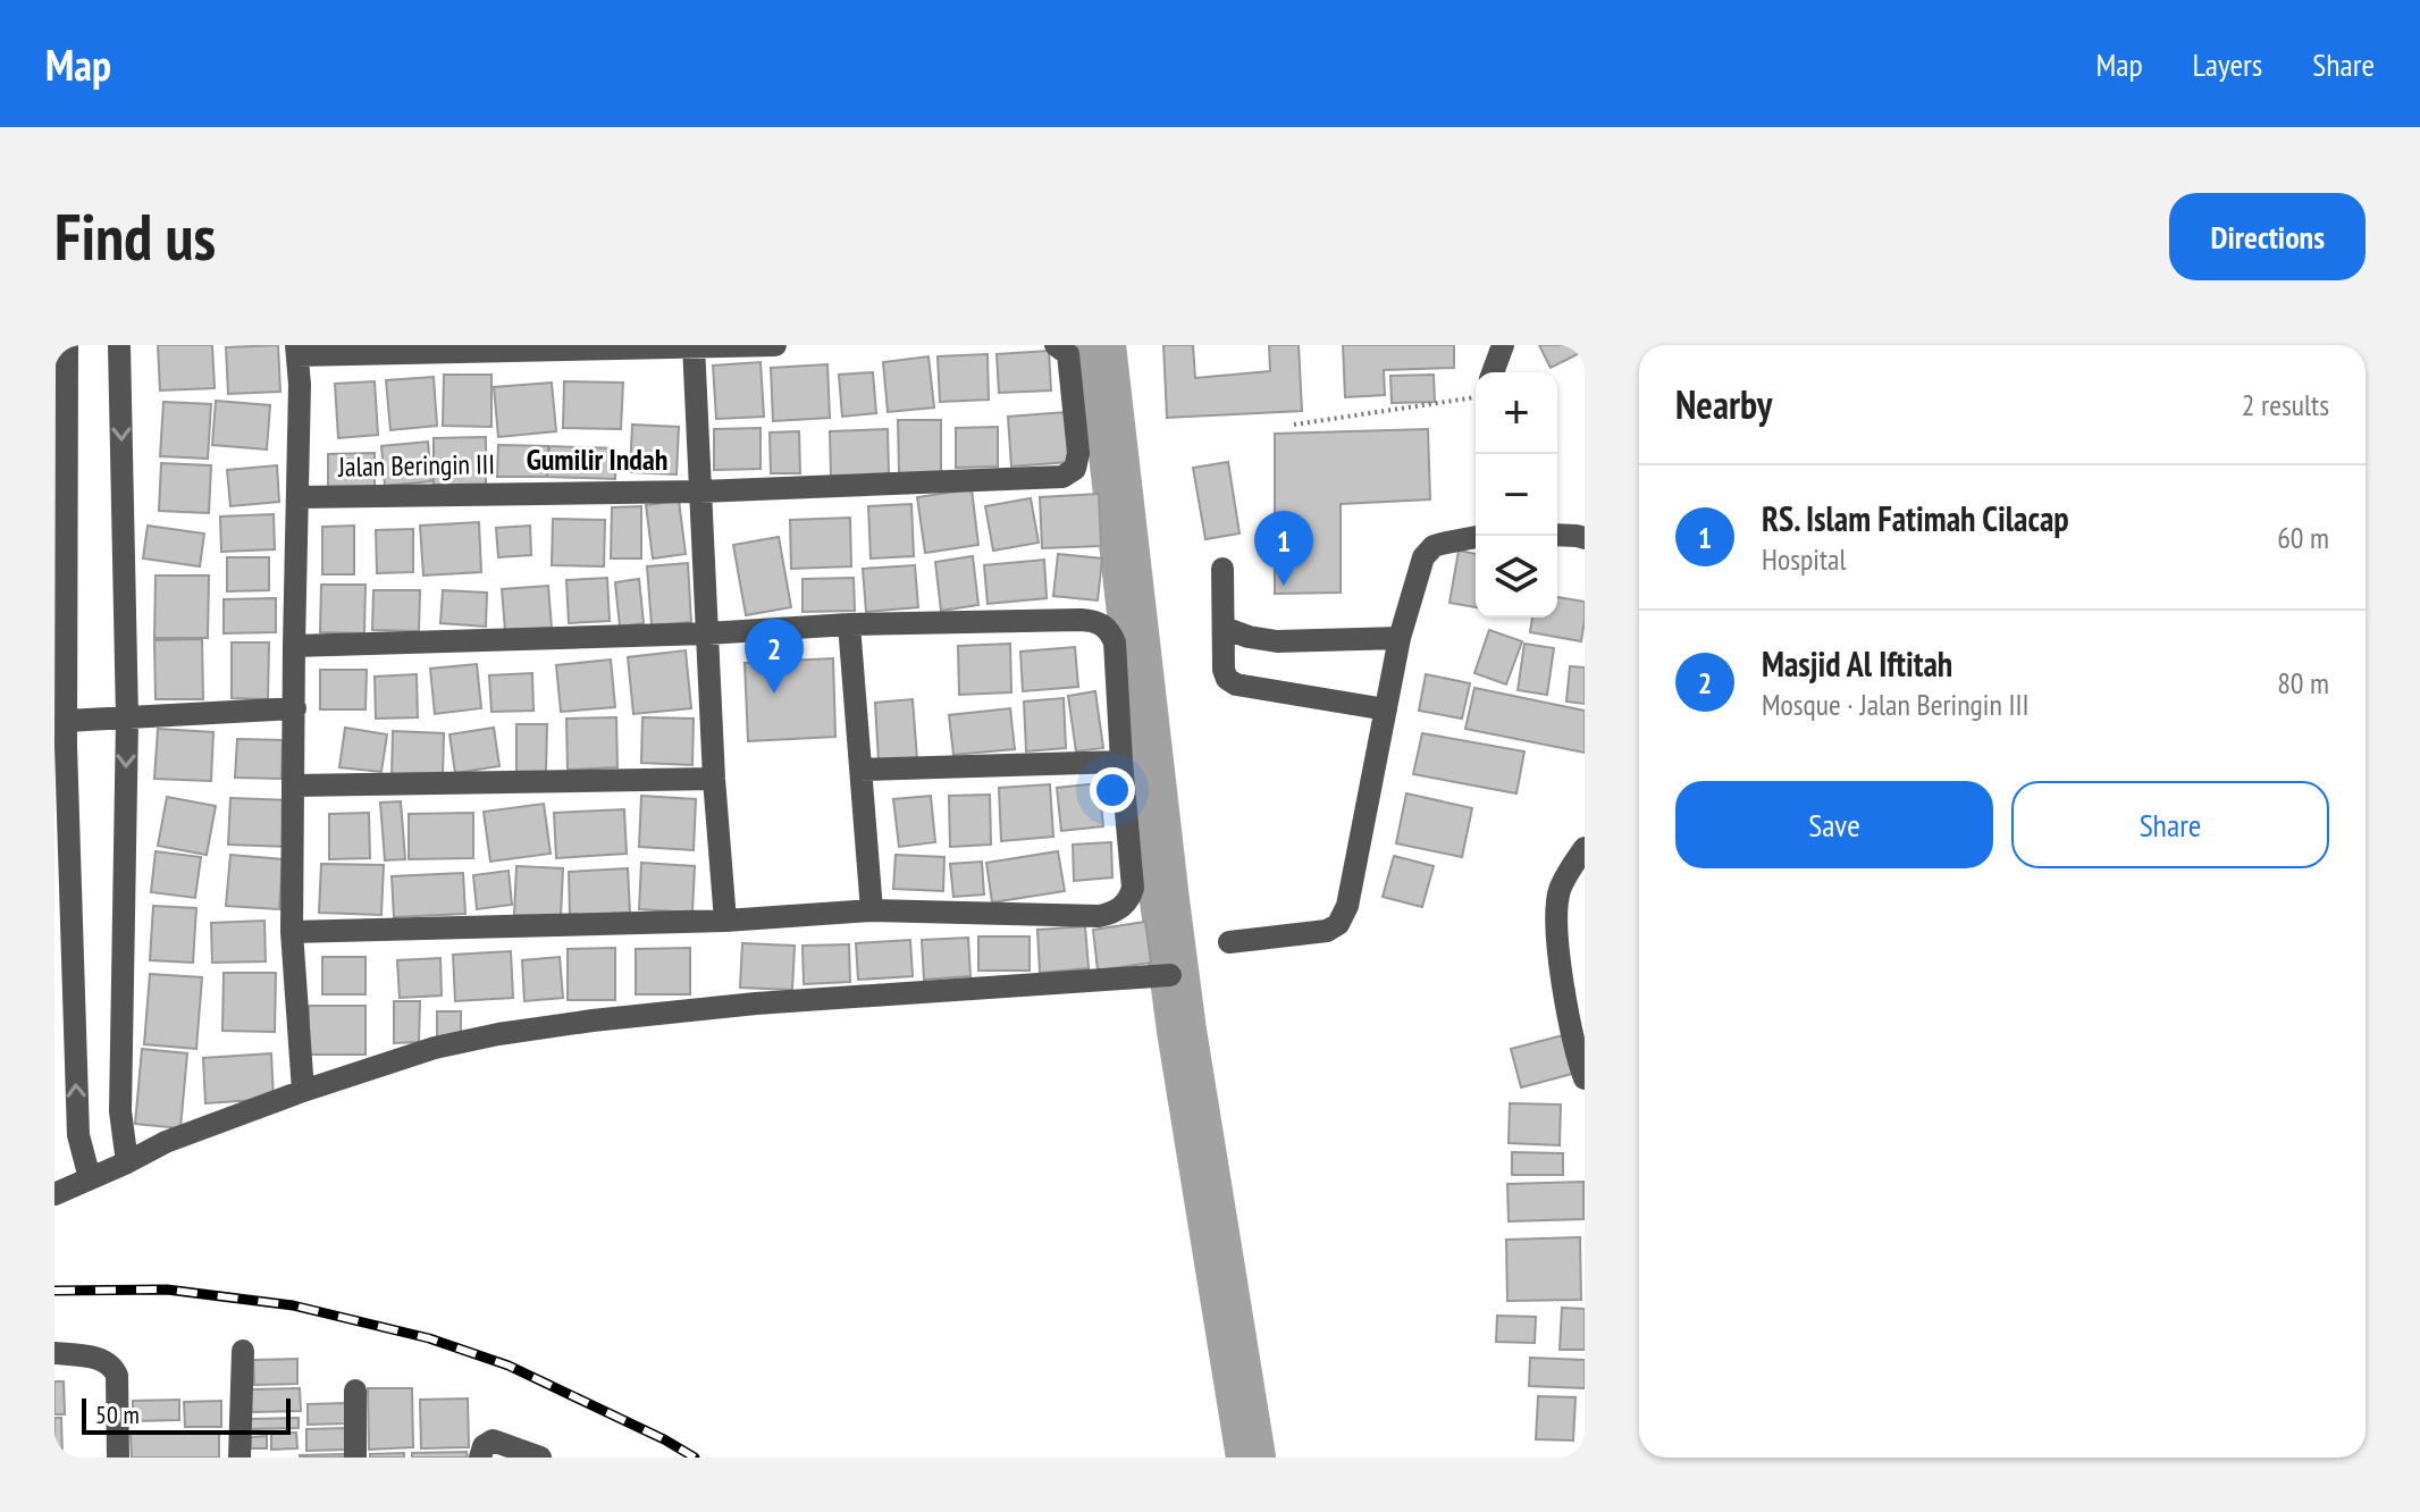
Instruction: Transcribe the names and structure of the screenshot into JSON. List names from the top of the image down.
{
  "streets": {
    "street": ["Jalan Beringin III"]
  },
  "districts": ["Gumilir Indah"],
  "scale_bar": "50 m",
  "page": {
    "header": "Map",
    "nav": ["Map", "Layers", "Share"],
    "buttons": [
      "Directions",
      ["Save", "Share"]
    ],
    "title": "Find us",
    "heading": ["Nearby", "2 results"],
    "map_buttons": ["+", "−"],
    "list": [
      {
        "mark": "1",
        "name": "RS. Islam Fatimah Cilacap",
        "note": "Hospital",
        "value": "60 m"
      },
      {
        "mark": "2",
        "name": "Masjid Al Iftitah",
        "note": "Mosque · Jalan Beringin III",
        "value": "80 m"
      }
    ],
    "pins": ["1", "2"],
    "scale": "50 m"
  }
}
